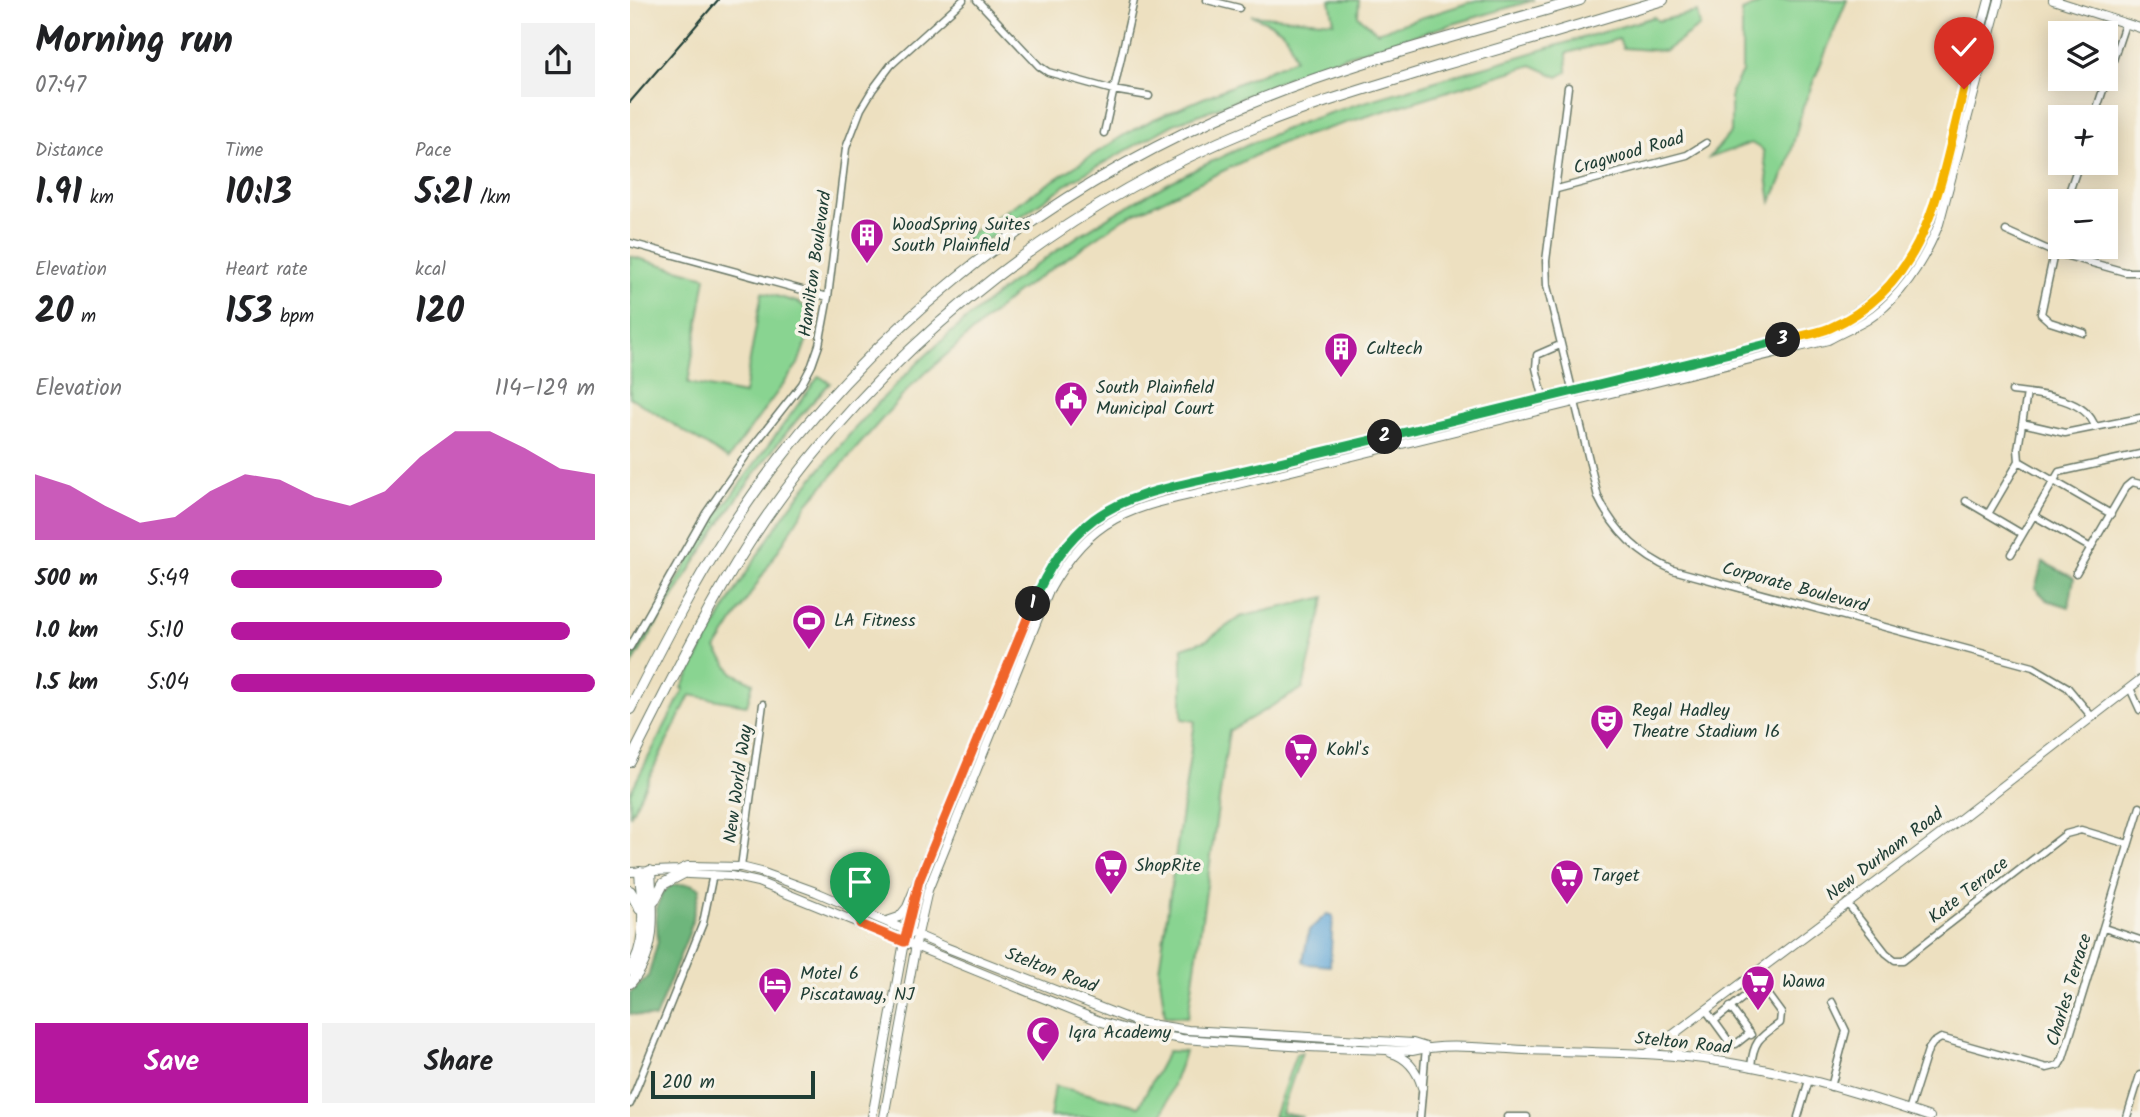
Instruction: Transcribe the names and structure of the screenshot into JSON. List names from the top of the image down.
{
  "streets": {
    "main road": ["New Durham Road", "Stelton Road"],
    "street": [
      "Cragwood Road",
      "Hamilton Boulevard",
      "Corporate Boulevard",
      "New World Way",
      "Kate Terrace",
      "Charles Terrace"
    ]
  },
  "crossings": [
    ["Cragwood Road", "Corporate Boulevard"],
    ["Corporate Boulevard", "New Durham Road"],
    ["New World Way", "Stelton Road"],
    ["New Durham Road", "Kate Terrace"],
    ["New Durham Road", "Stelton Road"],
    ["Kate Terrace", "Charles Terrace"],
    ["Stelton Road", "Charles Terrace"]
  ],
  "places": {
    "building": ["WoodSpring Suites South Plainfield", "Cultech"],
    "public building": ["South Plainfield Municipal Court"],
    "sports": ["LA Fitness"],
    "theatre": ["Regal Hadley Theatre Stadium 16"],
    "supermarket": [
      "Kohl's",
      "ShopRite",
      "Target",
      "Wawa"
    ],
    "hotel": ["Motel 6 Piscataway, NJ"],
    "mosque": ["Iqra Academy"]
  },
  "scale_bar": "200 m",
  "page": {
    "heading": ["Morning run", "07:47"],
    "map_buttons": ["+", "−"],
    "stats": [
      ["Distance", "1.91 km"],
      ["Time", "10:13"],
      ["Pace", "5:21 /km"],
      ["Elevation", "20 m"],
      ["Heart rate", "153 bpm"],
      ["kcal", "120"]
    ],
    "pins": ["3", "2", "1"],
    "chart": ["Elevation", "114–129 m"],
    "list": [
      {
        "name": "500 m",
        "note": "5:49"
      },
      {
        "name": "1.0 km",
        "note": "5:10"
      },
      {
        "name": "1.5 km",
        "note": "5:04"
      }
    ],
    "buttons": ["Save", "Share"],
    "scale": "200 m"
  }
}
